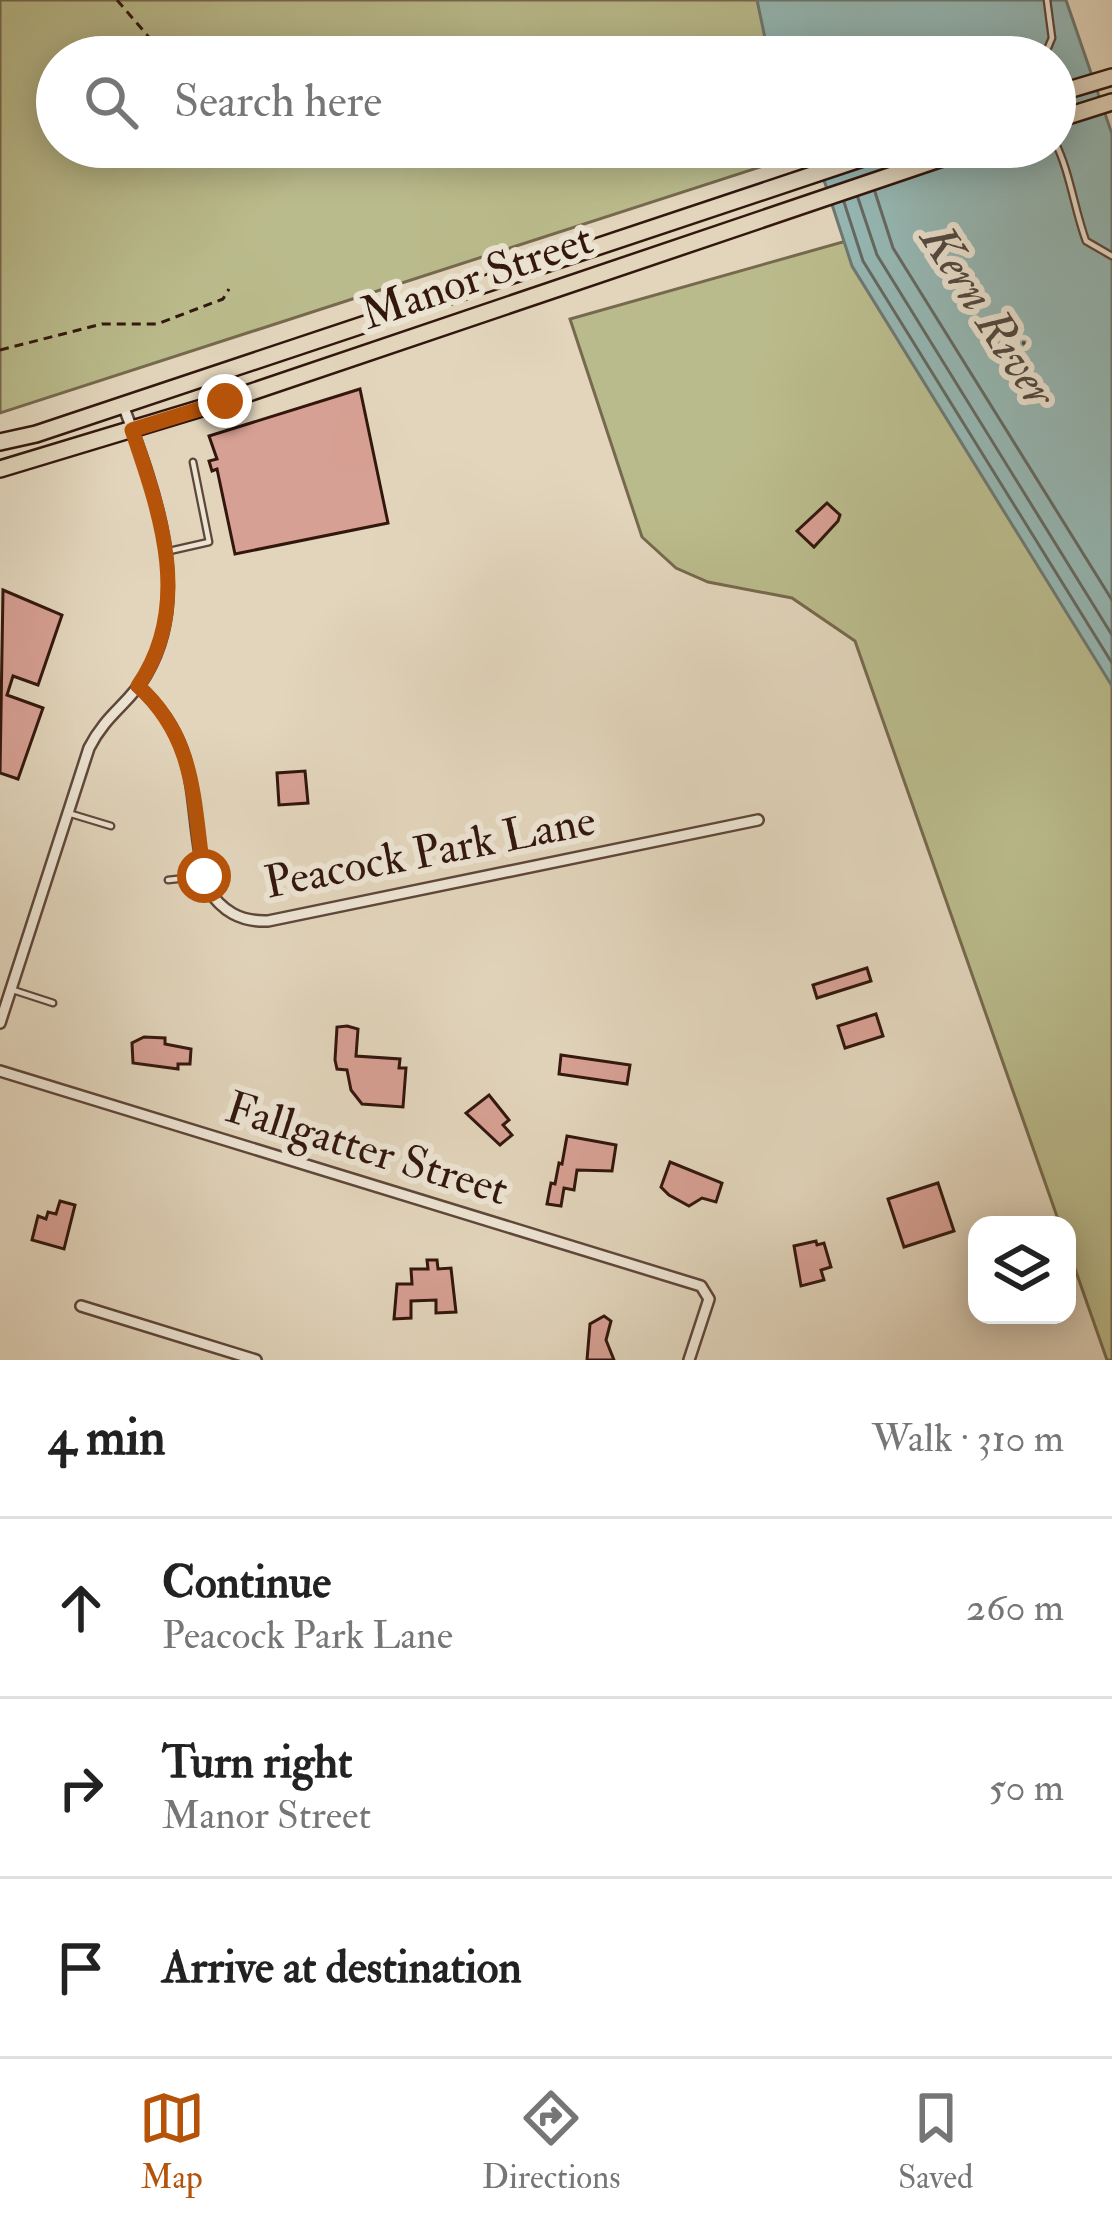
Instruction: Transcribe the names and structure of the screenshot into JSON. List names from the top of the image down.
{
  "streets": {
    "main road": ["Manor Street"],
    "street": ["Peacock Park Lane", "Fallgatter Street"]
  },
  "water": ["Kern River"],
  "page": {
    "search": "Search here",
    "heading": ["4 min", "Walk · 310 m"],
    "list": [
      ["Continue", "Peacock Park Lane", "260 m"],
      ["Turn right", "Manor Street", "50 m"],
      "Arrive at destination"
    ],
    "nav": ["Map", "Directions", "Saved"]
  }
}
